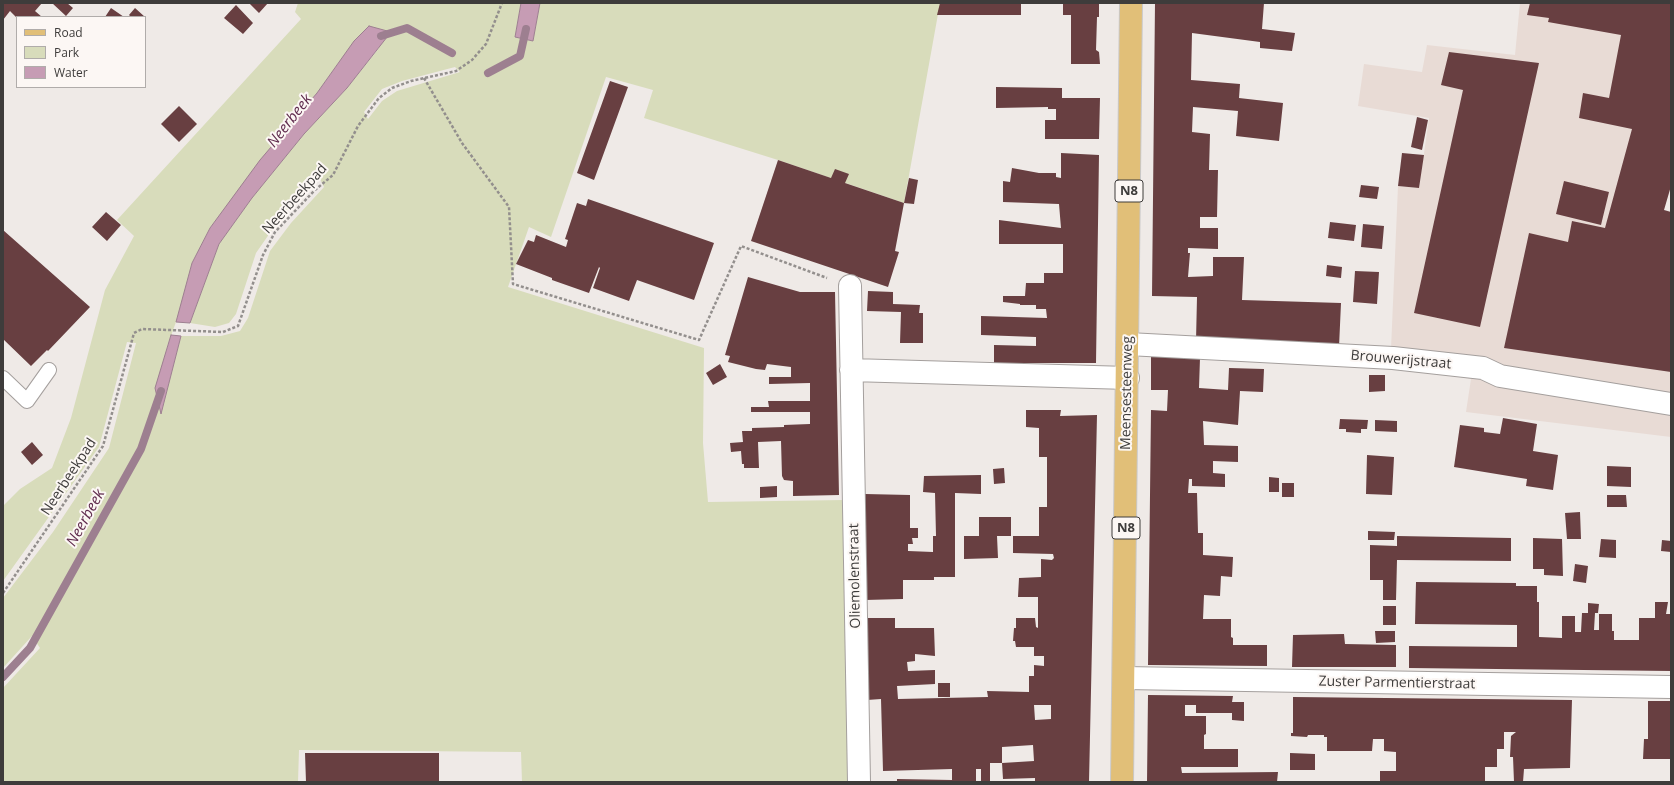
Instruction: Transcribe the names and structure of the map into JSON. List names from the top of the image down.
{
  "streets": {
    "main road": ["N8", "Meensesteenweg"],
    "street": ["Brouwerijstraat", "Oliemolenstraat", "Zuster Parmentierstraat"],
    "path": ["Neerbeekpad"]
  },
  "crossings": [
    ["Brouwerijstraat", "Meensesteenweg"],
    ["Meensesteenweg", "Zuster Parmentierstraat"]
  ],
  "water": ["Neerbeek"],
  "legend": ["Road", "Park", "Water"]
}
